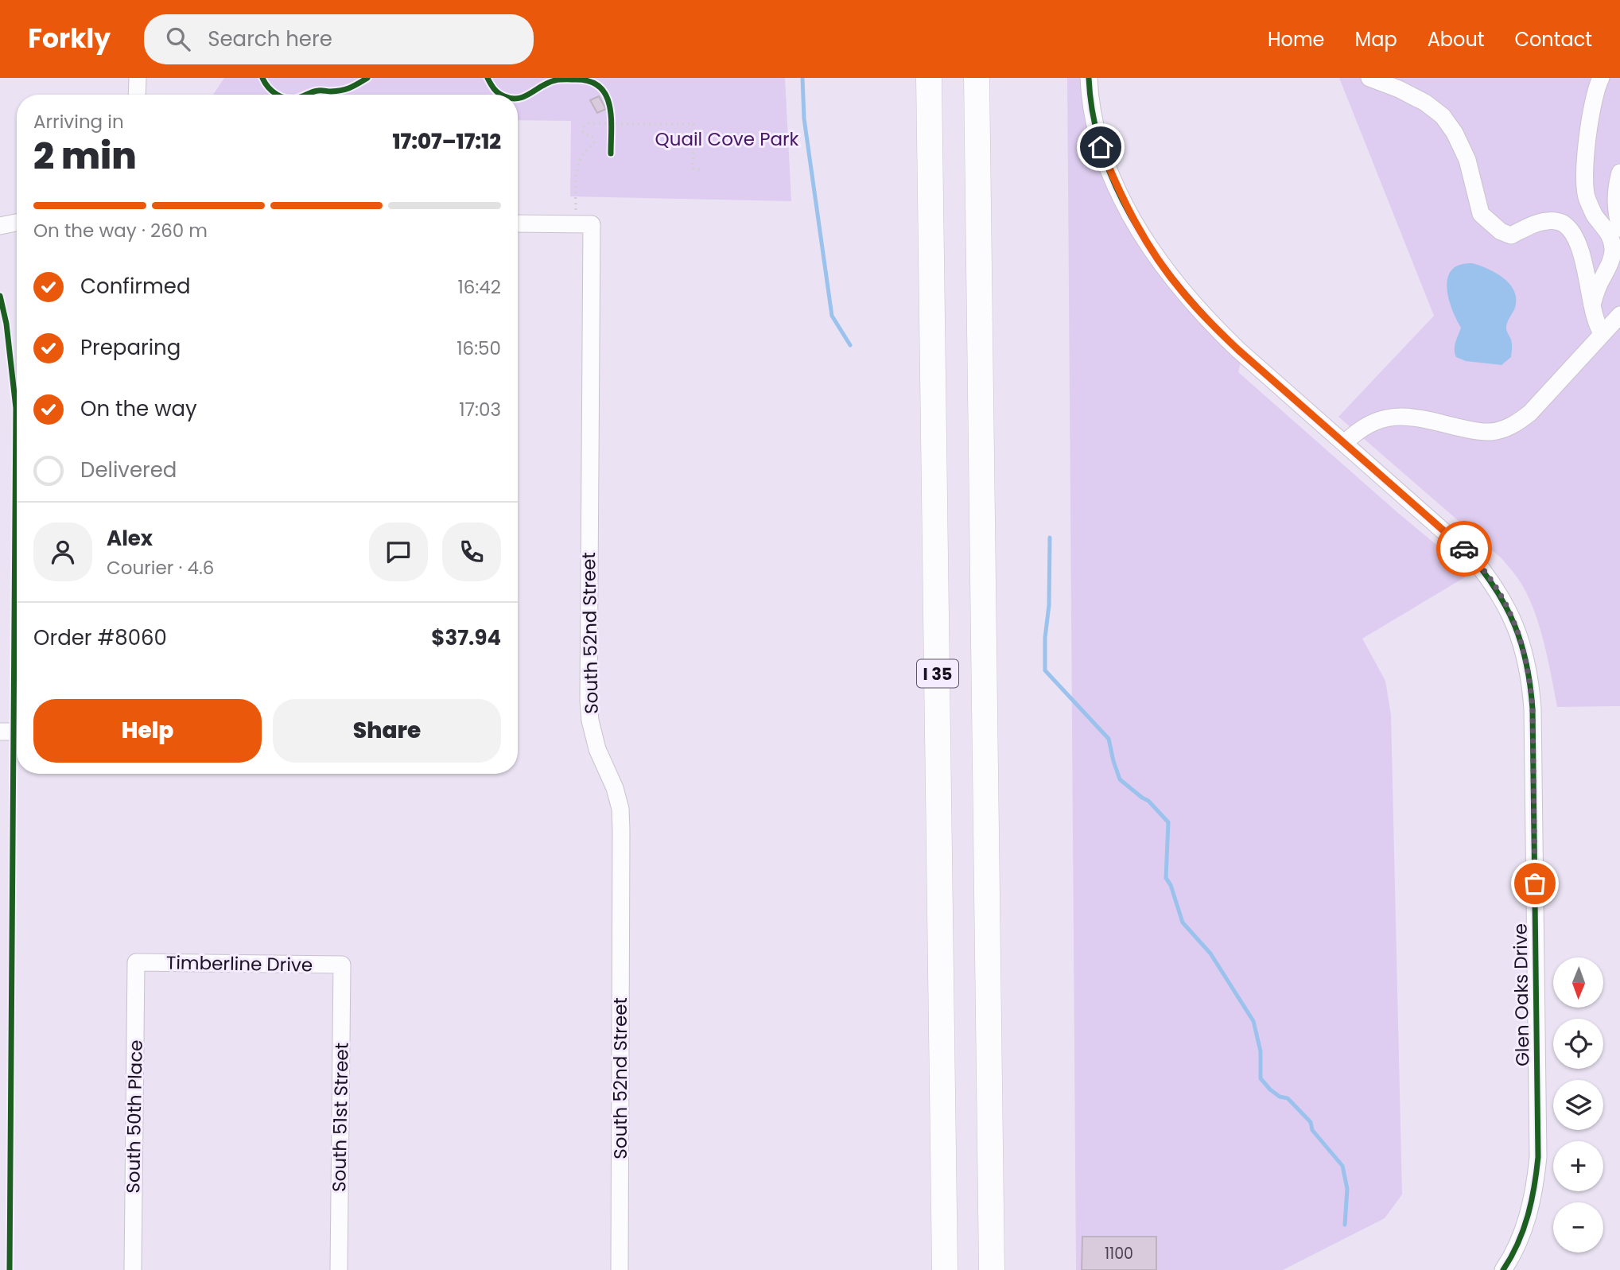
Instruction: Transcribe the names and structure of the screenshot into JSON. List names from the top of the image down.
{
  "streets": {
    "highway": ["I 35"],
    "street": [
      "South 52nd Street",
      "Timberline Drive",
      "Glen Oaks Drive",
      "South 50th Place",
      "South 51st Street"
    ]
  },
  "crossings": [
    ["Timberline Drive", "South 50th Place"],
    ["Timberline Drive", "South 51st Street"]
  ],
  "parks": ["Quail Cove Park"],
  "house_numbers": ["1100"],
  "north": "bottom",
  "page": {
    "header": "Forkly",
    "search": "Search here",
    "nav": [
      "Home",
      "Map",
      "About",
      "Contact"
    ],
    "heading": ["2 min", "Arriving in", "17:07–17:12"],
    "panel": [
      "Alex",
      "Courier · 4.6",
      "Order #8060",
      "$37.94"
    ],
    "bar": "On the way · 260 m",
    "list": [
      ["Confirmed", "16:42"],
      ["Preparing", "16:50"],
      ["On the way", "17:03"],
      "Delivered"
    ],
    "buttons": ["Help", "Share"],
    "map_buttons": ["+", "−"]
  }
}
